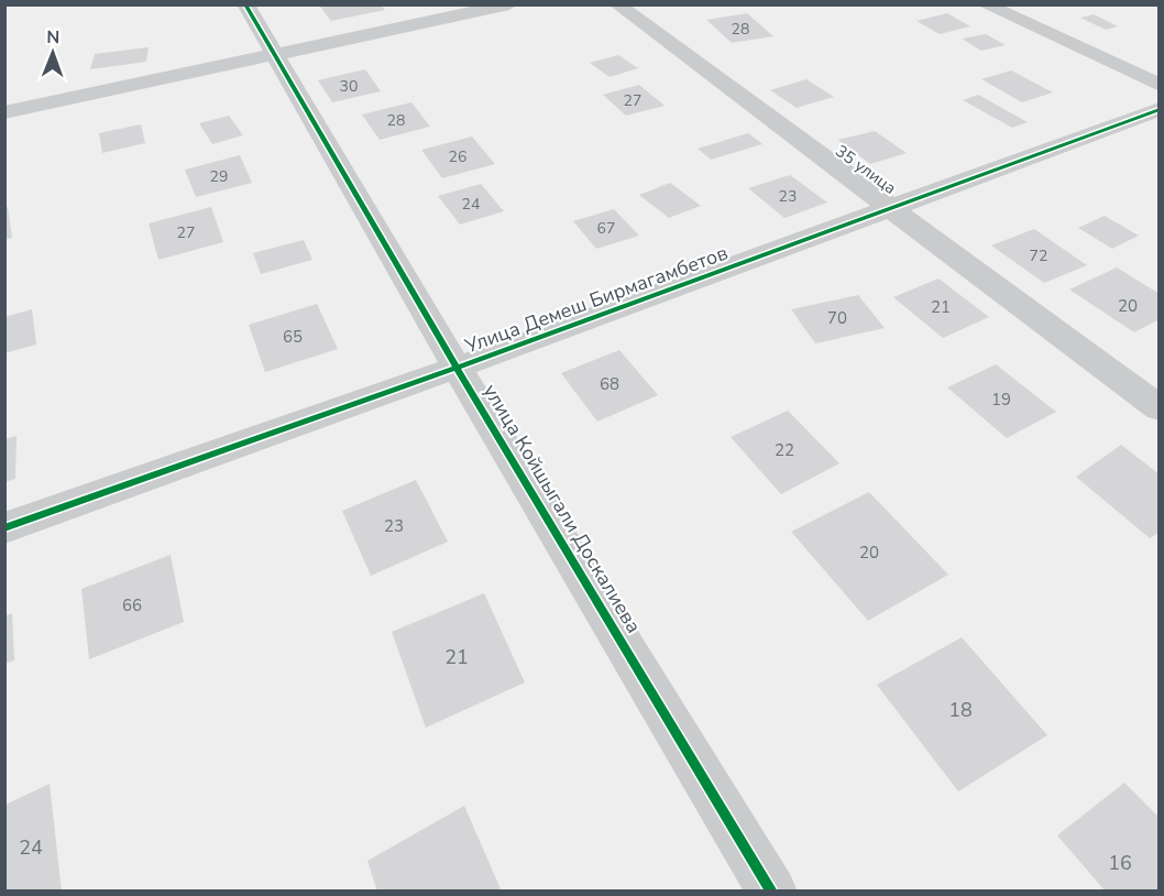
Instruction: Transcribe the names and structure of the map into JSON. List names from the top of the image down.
{
  "streets": {
    "street": ["35 улица", "Улица Демеш Бирмагамбетов", "улица Койшыгали Доскалиева"]
  },
  "crossings": [
    ["35 улица", "Улица Демеш Бирмагамбетов"],
    ["Улица Демеш Бирмагамбетов", "улица Койшыгали Доскалиева"]
  ],
  "house_numbers": [
    "28",
    "30",
    "27",
    "28",
    "26",
    "29",
    "23",
    "24",
    "67",
    "27",
    "72",
    "20",
    "21",
    "70",
    "65",
    "68",
    "19",
    "22",
    "23",
    "20",
    "66",
    "21",
    "18",
    "24",
    "16"
  ],
  "north": "top"
}
